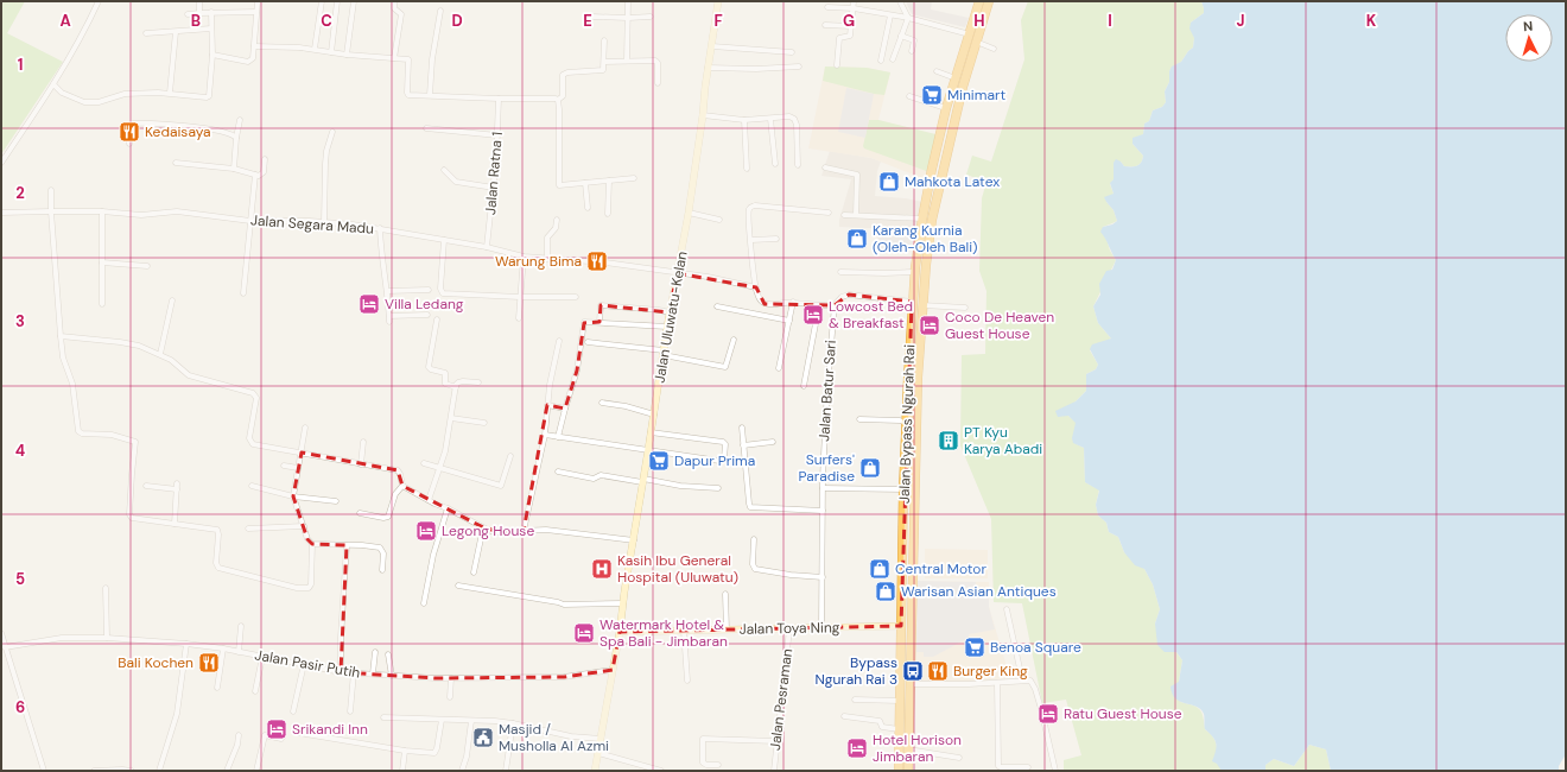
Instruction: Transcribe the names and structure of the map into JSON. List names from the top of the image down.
{
  "streets": {
    "highway": ["Jalan Bypass Ngurah Rai"],
    "street": [
      "Jalan Ratna 1",
      "Jalan Segara Madu",
      "Jalan Uluwatu-Kelan",
      "Jalan Batur Sari",
      "Jalan Toya Ning",
      "Jalan Pasir Putih",
      "Jalan Pesraman"
    ]
  },
  "crossings": [
    ["Jalan Ratna 1", "Jalan Segara Madu"],
    ["Jalan Segara Madu", "Jalan Uluwatu-Kelan"],
    ["Jalan Uluwatu-Kelan", "Jalan Toya Ning"],
    ["Jalan Uluwatu-Kelan", "Jalan Pasir Putih"],
    ["Jalan Batur Sari", "Jalan Toya Ning"],
    ["Jalan Bypass Ngurah Rai", "Jalan Toya Ning"],
    ["Jalan Toya Ning", "Jalan Pesraman"]
  ],
  "places": {
    "supermarket": ["Minimart", "Dapur Prima", "Benoa Square"],
    "restaurant": [
      "Kedaisaya",
      "Warung Bima",
      "Bali Kochen",
      "Burger King"
    ],
    "shop": [
      "Mahkota Latex",
      "Karang Kurnia (Oleh-Oleh Bali)",
      "Surfers' Paradise",
      "Central Motor",
      "Warisan Asian Antiques"
    ],
    "hotel": [
      "Villa Ledang",
      "Lowcost Bed & Breakfast",
      "Coco De Heaven Guest House",
      "Legong House",
      "Watermark Hotel & Spa Bali - Jimbaran",
      "Ratu Guest House",
      "Srikandi Inn",
      "Hotel Horison Jimbaran"
    ],
    "building": ["PT Kyu Karya Abadi"],
    "hospital": ["Kasih Ibu General Hospital (Uluwatu)"],
    "bus stop": ["Bypass Ngurah Rai 3"],
    "public building": ["Masjid / Musholla Al Azmi"]
  },
  "north": "top",
  "grid": {
    "columns": [
      "A",
      "B",
      "C",
      "D",
      "E",
      "F",
      "G",
      "H",
      "I",
      "J",
      "K"
    ],
    "rows": [
      "1",
      "2",
      "3",
      "4",
      "5",
      "6"
    ]
  }
}
